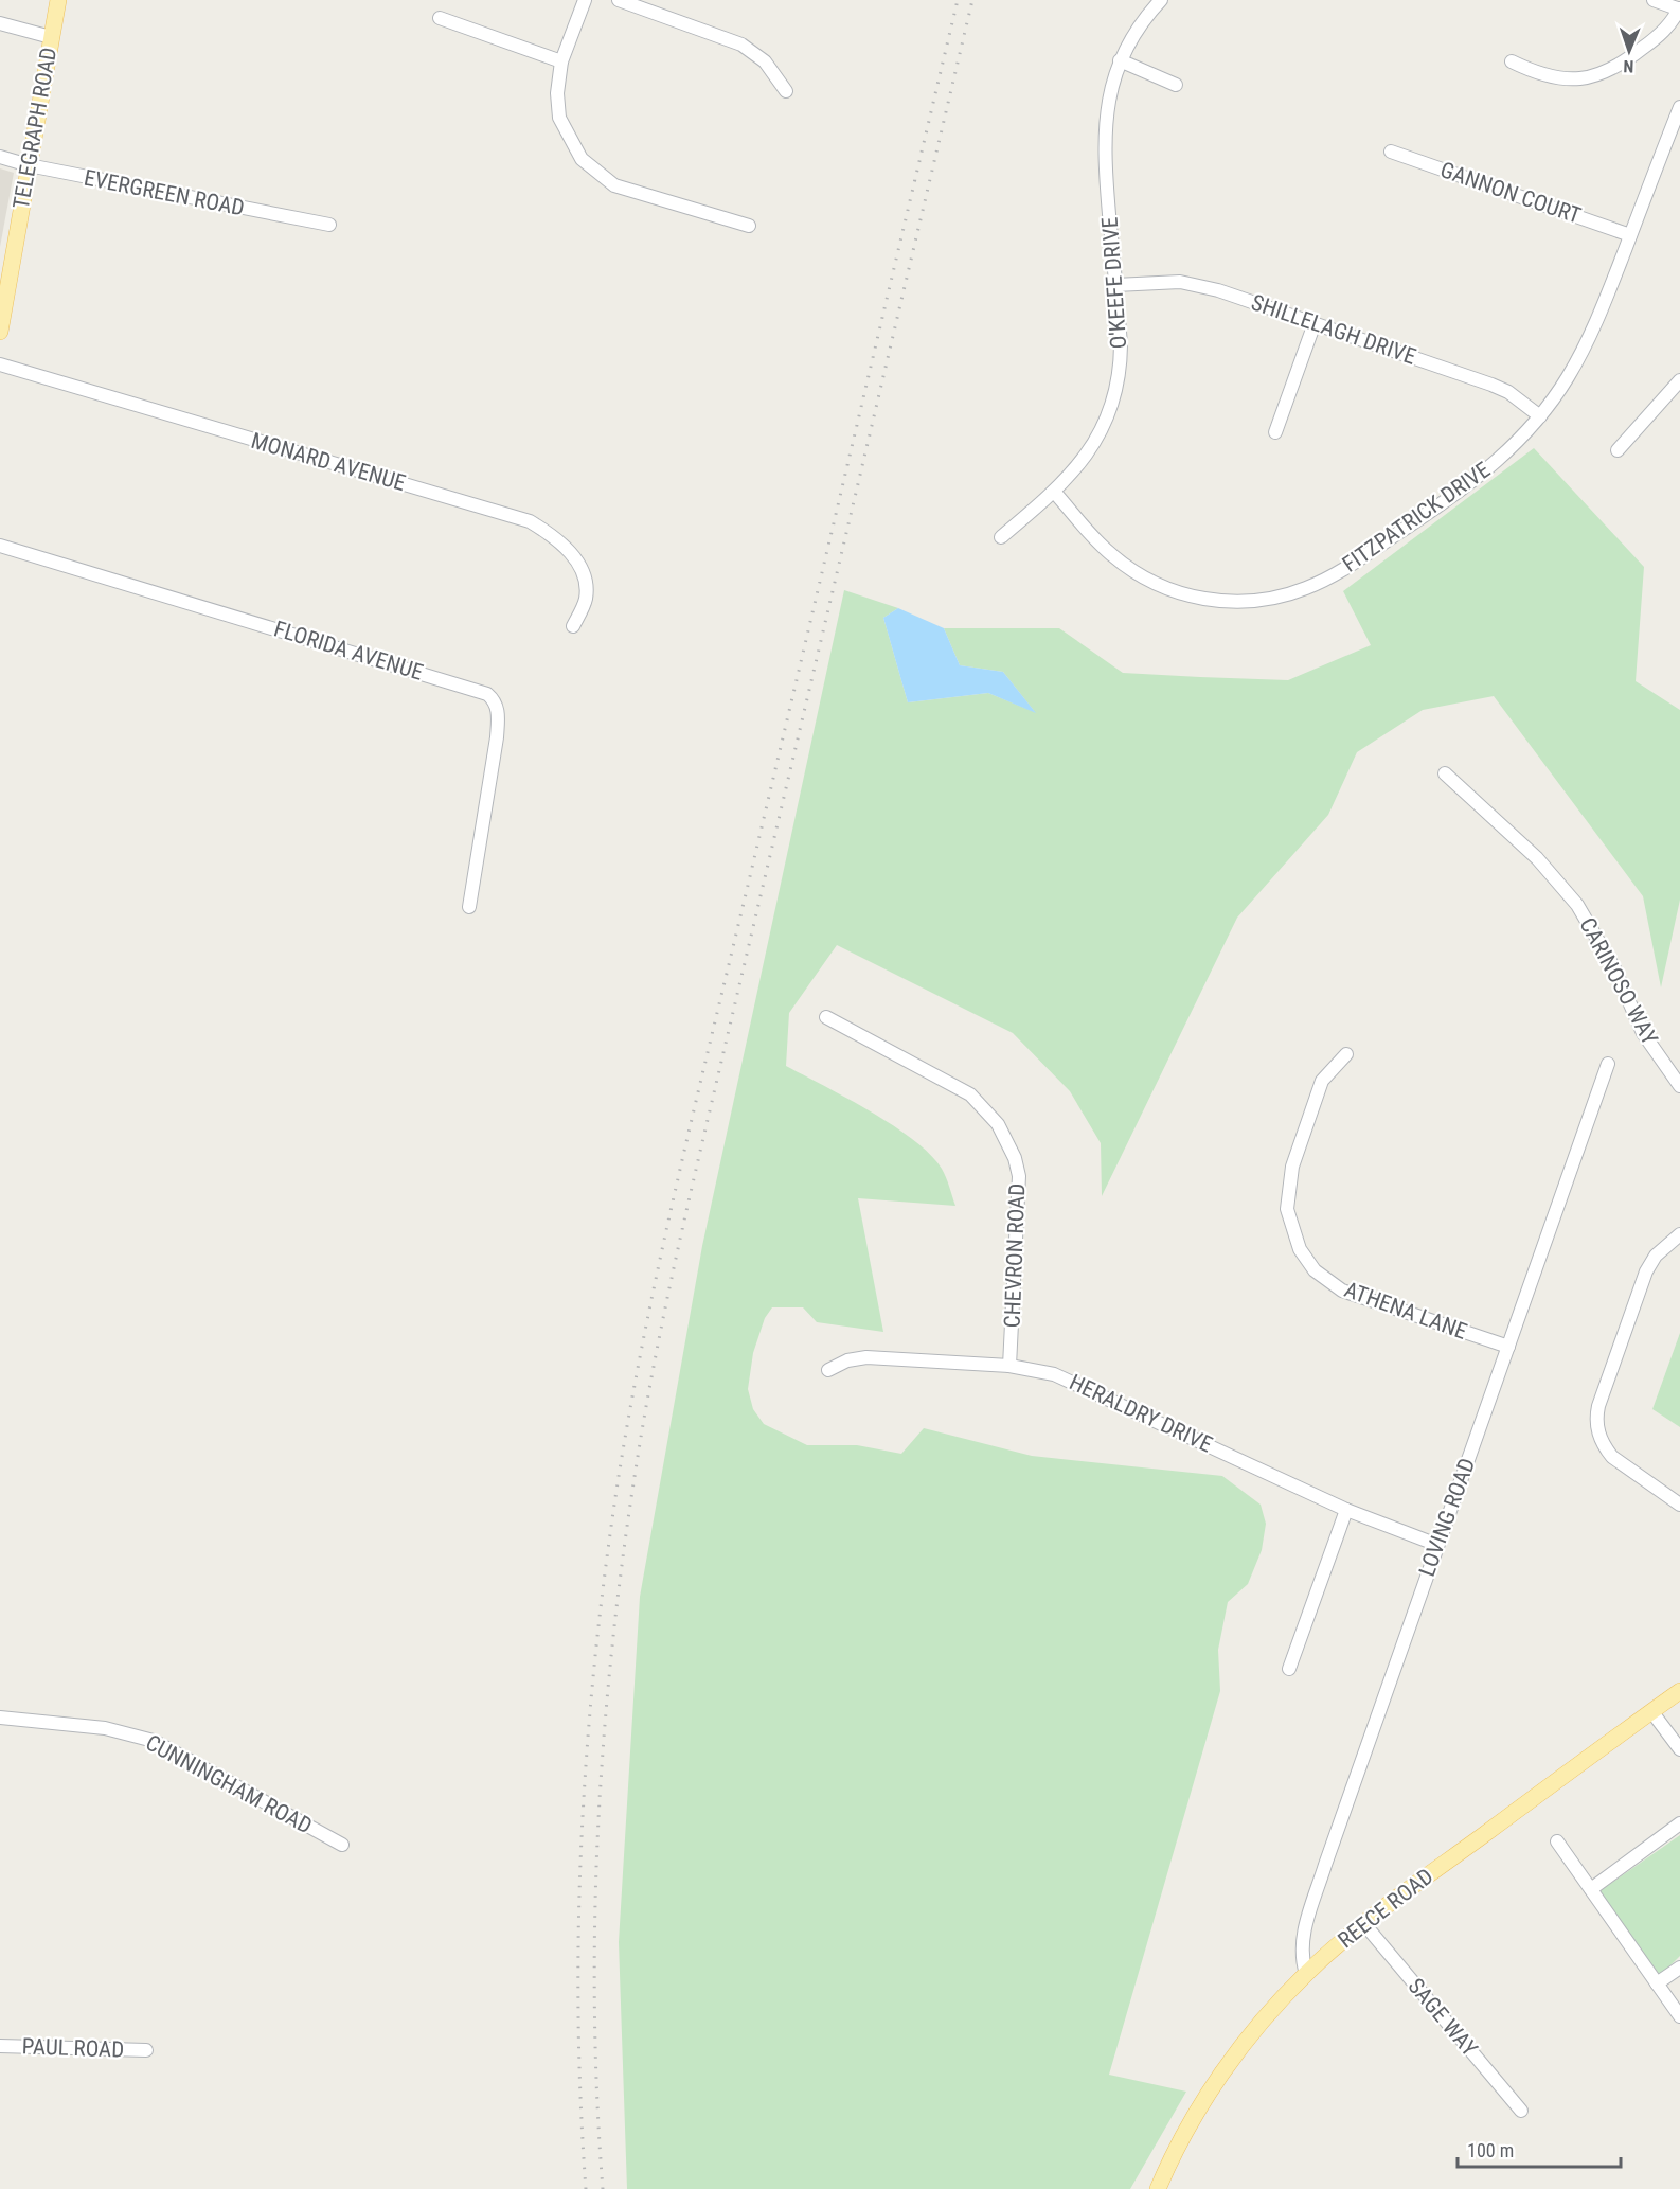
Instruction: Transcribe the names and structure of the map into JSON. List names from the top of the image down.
{
  "streets": {
    "main road": ["TELEGRAPH ROAD", "REECE ROAD"],
    "street": [
      "EVERGREEN ROAD",
      "GANNON COURT",
      "O'KEEFE DRIVE",
      "SHILLELAGH DRIVE",
      "MONARD AVENUE",
      "FITZPATRICK DRIVE",
      "FLORIDA AVENUE",
      "CARINOSO WAY",
      "CHEVRON ROAD",
      "ATHENA LANE",
      "HERALDRY DRIVE",
      "LOVING ROAD",
      "CUNNINGHAM ROAD",
      "SAGE WAY",
      "PAUL ROAD"
    ]
  },
  "crossings": [
    ["TELEGRAPH ROAD", "EVERGREEN ROAD"],
    ["GANNON COURT", "FITZPATRICK DRIVE"],
    ["O'KEEFE DRIVE", "SHILLELAGH DRIVE"],
    ["O'KEEFE DRIVE", "FITZPATRICK DRIVE"],
    ["SHILLELAGH DRIVE", "FITZPATRICK DRIVE"],
    ["CHEVRON ROAD", "HERALDRY DRIVE"],
    ["ATHENA LANE", "LOVING ROAD"],
    ["HERALDRY DRIVE", "LOVING ROAD"],
    ["LOVING ROAD", "REECE ROAD"],
    ["REECE ROAD", "SAGE WAY"]
  ],
  "scale_bar": "100 m",
  "north": "bottom"
}
